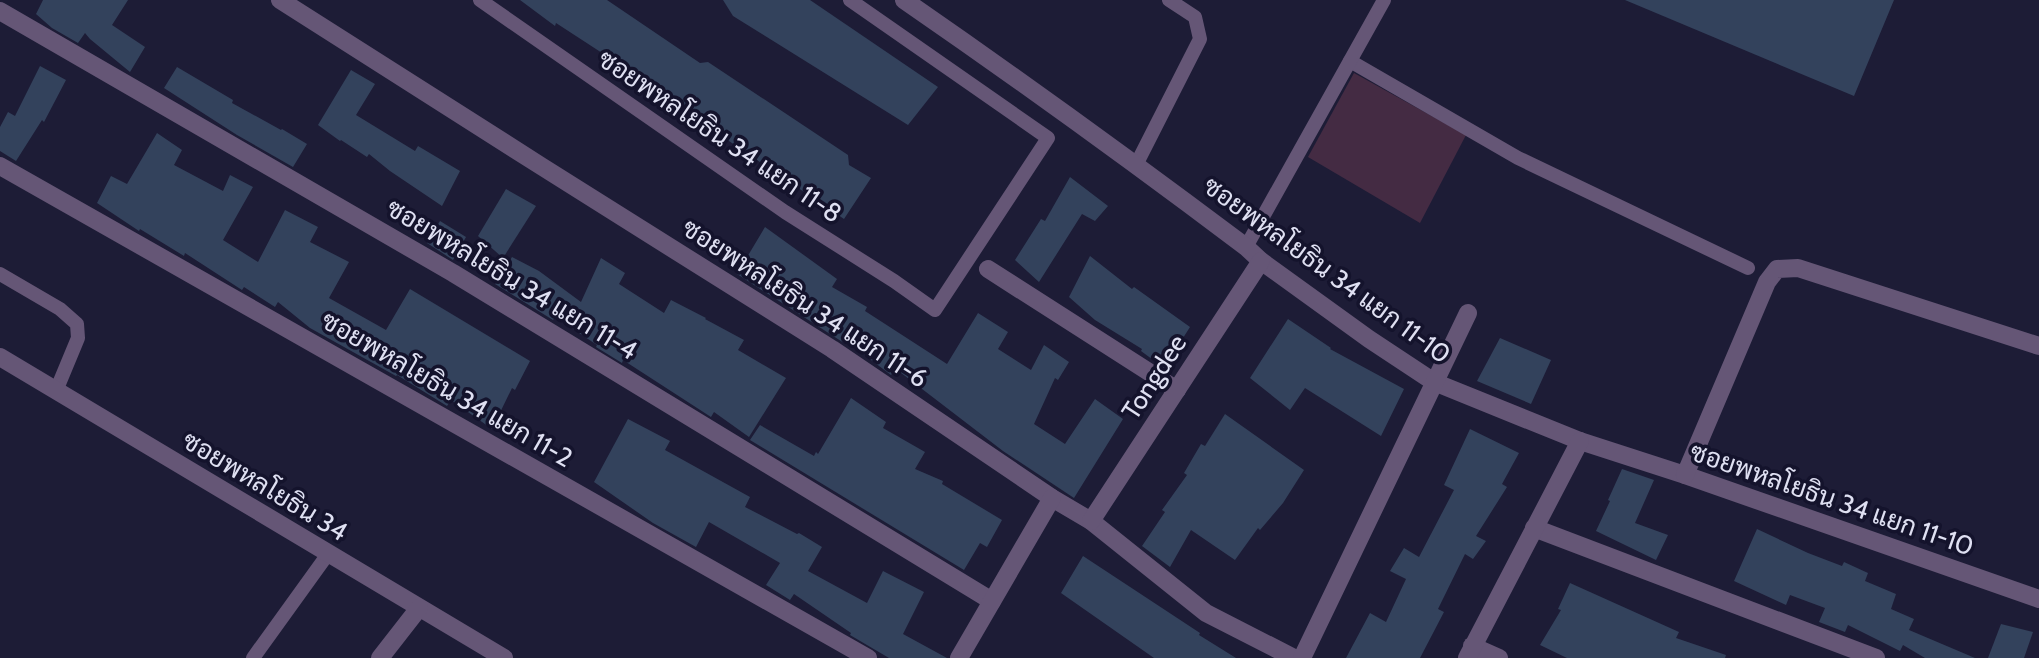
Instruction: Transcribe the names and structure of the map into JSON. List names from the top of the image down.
{
  "streets": {
    "street": [
      "ซอยพหลโยธิน 34 แยก 11-10",
      "ซอยพหลโยธิน 34 แยก 11-4",
      "ซอยพหลโยธิน 34 แยก 11-6",
      "Tongdee",
      "ซอยพหลโยธิน 34 แยก 11-2",
      "ซอยพหลโยธิน 34"
    ],
    "lane": ["ซอยพหลโยธิน 34 แยก 11-8"]
  },
  "crossings": [
    ["ซอยพหลโยธิน 34 แยก 11-10", "Tongdee"],
    ["ซอยพหลโยธิน 34 แยก 11-6", "Tongdee"]
  ]
}
